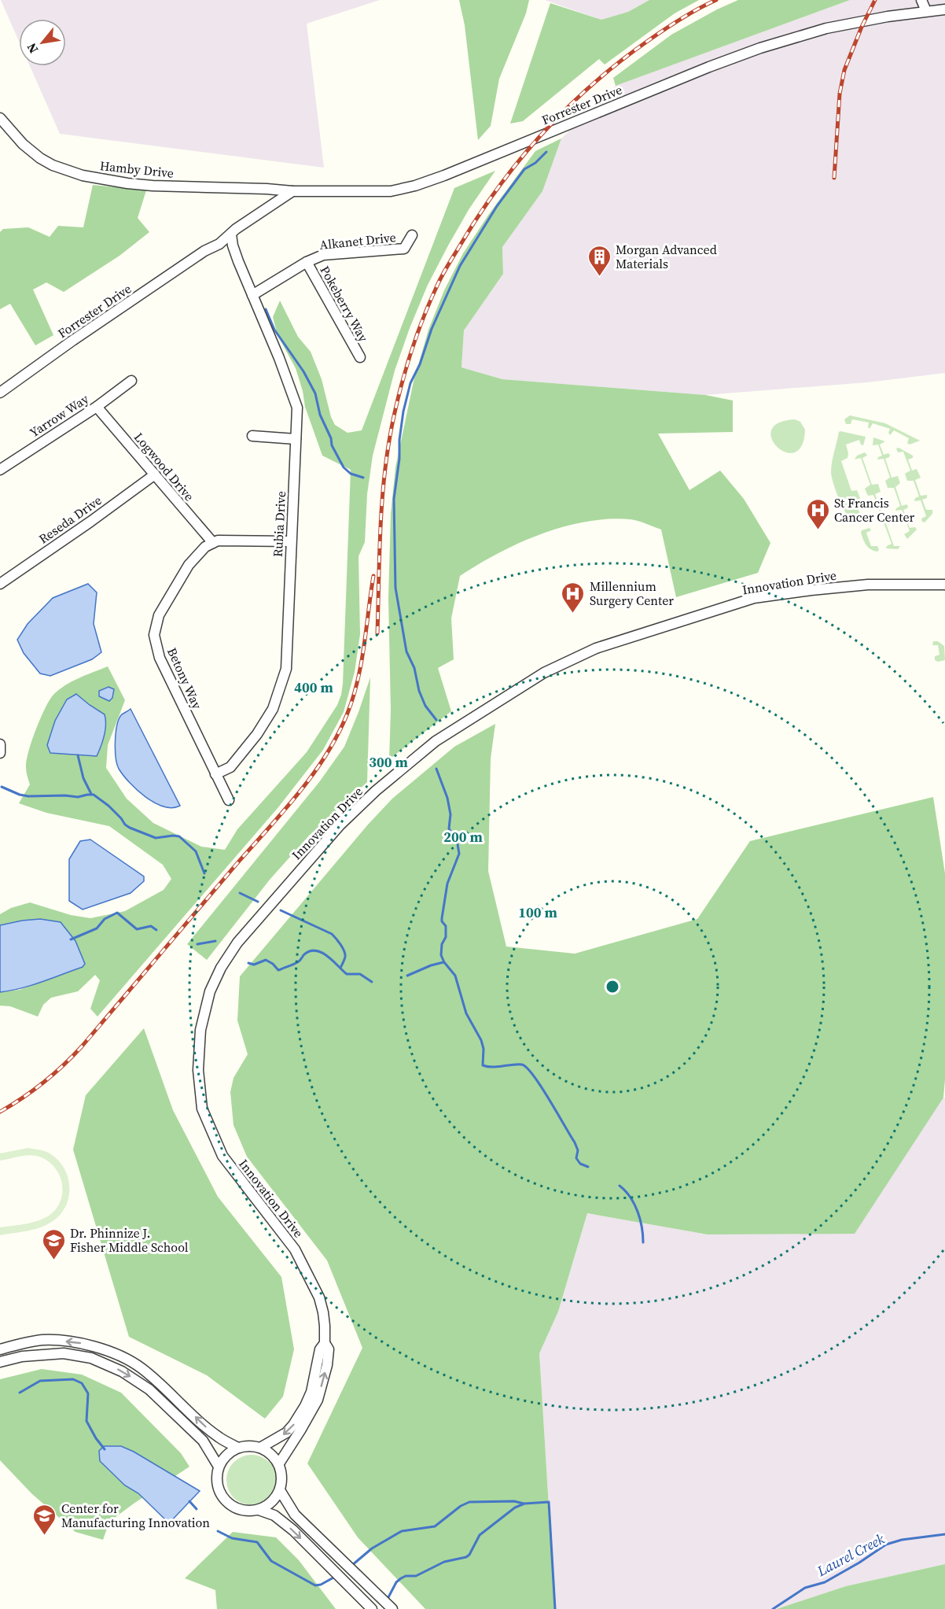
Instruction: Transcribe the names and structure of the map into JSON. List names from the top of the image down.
{
  "streets": {
    "street": [
      "Forrester Drive",
      "Hamby Drive",
      "Alkanet Drive",
      "Pokeberry Way",
      "Yarrow Way",
      "Logwood Drive",
      "Reseda Drive",
      "Rubia Drive",
      "Innovation Drive",
      "Betony Way"
    ]
  },
  "crossings": [
    ["Forrester Drive", "Hamby Drive"],
    ["Forrester Drive", "Rubia Drive"],
    ["Alkanet Drive", "Pokeberry Way"],
    ["Alkanet Drive", "Rubia Drive"],
    ["Yarrow Way", "Logwood Drive"],
    ["Logwood Drive", "Reseda Drive"],
    ["Logwood Drive", "Betony Way"],
    ["Rubia Drive", "Betony Way"]
  ],
  "water": ["Laurel Creek"],
  "places": {
    "building": ["Morgan Advanced Materials"],
    "hospital": ["St Francis Cancer Center", "Millennium Surgery Center"],
    "school or university": ["Dr. Phinnize J. Fisher Middle School", "Center for Manufacturing Innovation"]
  },
  "north": "bottom left",
  "rings": [
    "400 m",
    "300 m",
    "200 m",
    "100 m"
  ]
}
